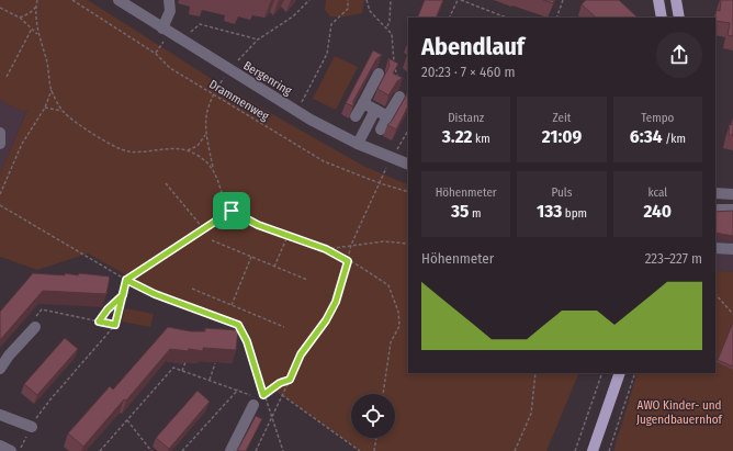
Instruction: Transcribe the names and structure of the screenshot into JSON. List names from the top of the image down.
{
  "streets": {
    "street": ["Bergenring"],
    "path": ["Drammenweg"]
  },
  "parks": ["AWO Kinder- und Jugendbauernhof"],
  "page": {
    "heading": ["Abendlauf", "20:23 · 7 × 460 m"],
    "stats": [
      ["Distanz", "3.22 km"],
      ["Zeit", "21:09"],
      ["Tempo", "6:34 /km"],
      ["Höhenmeter", "35 m"],
      ["Puls", "133 bpm"],
      ["kcal", "240"]
    ],
    "chart": ["Höhenmeter", "223–227 m"]
  }
}
